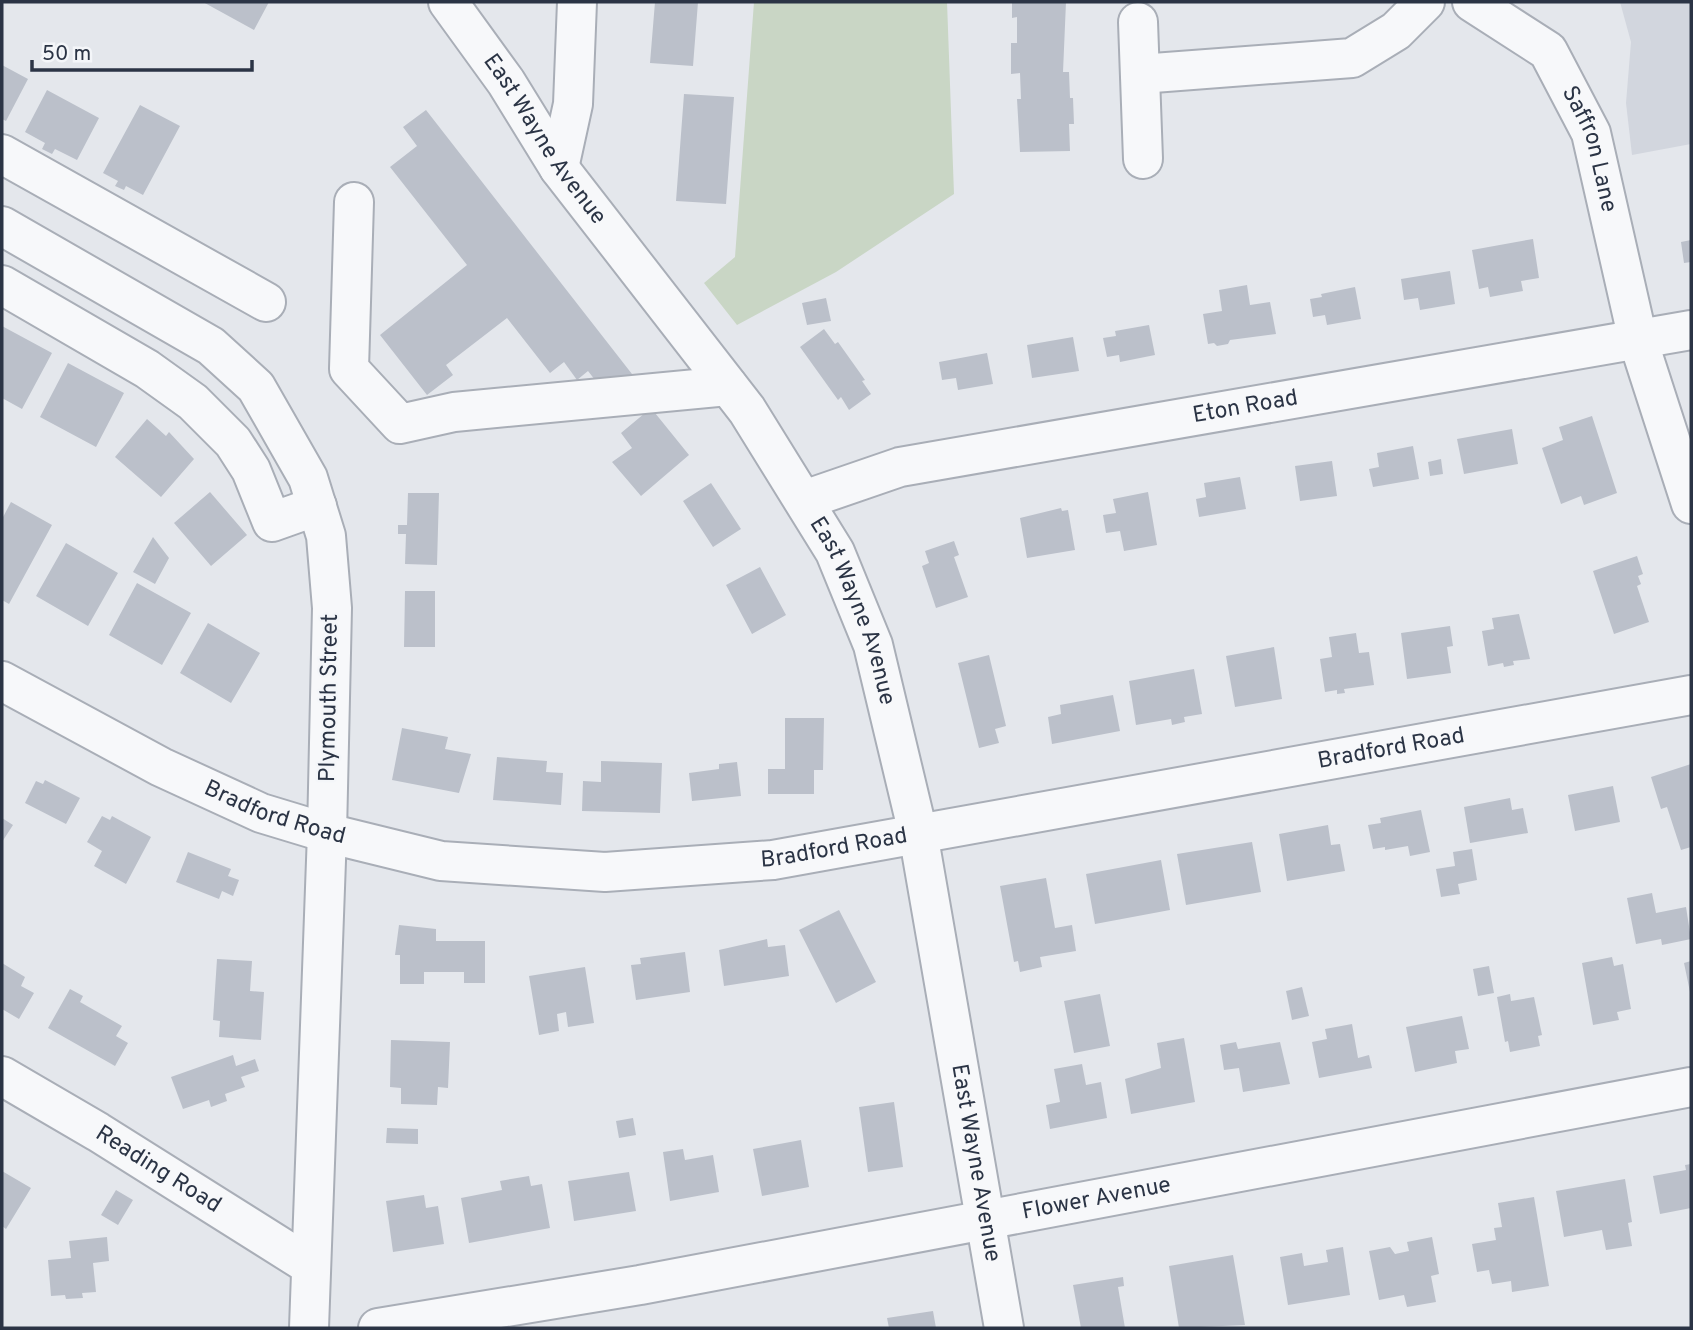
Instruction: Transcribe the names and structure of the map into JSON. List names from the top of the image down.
{
  "streets": {
    "street": [
      "East Wayne Avenue",
      "Saffron Lane",
      "Eton Road",
      "Plymouth Street",
      "Bradford Road",
      "Reading Road",
      "Flower Avenue"
    ]
  },
  "crossings": [
    ["East Wayne Avenue", "Eton Road"],
    ["East Wayne Avenue", "Bradford Road"],
    ["East Wayne Avenue", "Flower Avenue"],
    ["Saffron Lane", "Eton Road"],
    ["Plymouth Street", "Bradford Road"],
    ["Plymouth Street", "Reading Road"]
  ],
  "scale_bar": "50 m"
}
